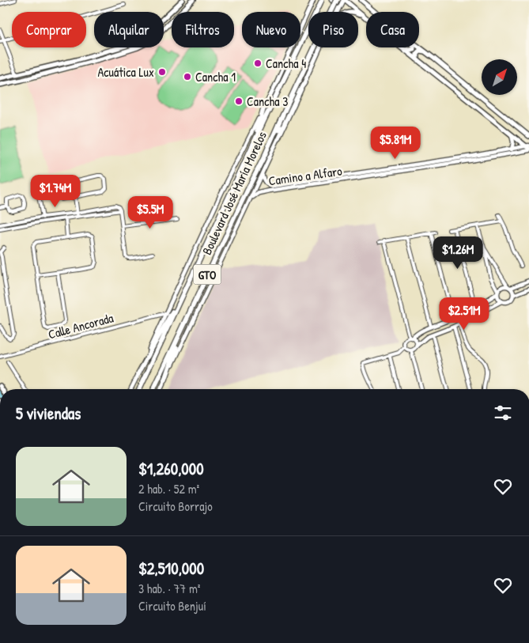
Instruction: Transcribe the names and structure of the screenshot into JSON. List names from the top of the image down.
{
  "streets": {
    "main road": ["Boulevard José María Morelos", "GTO"],
    "street": ["Camino a Alfaro", "Calle Ancorada"]
  },
  "places": [
    "Cancha 4",
    "Acuática Lux",
    "Cancha 1",
    "Cancha 3"
  ],
  "north": "top right",
  "page": {
    "chip": [
      "Comprar",
      "Alquilar",
      "Filtros",
      "Nuevo",
      "Piso",
      "Casa"
    ],
    "price": [
      "$5.81M",
      "$1.74M",
      "$5.5M",
      "$1.26M",
      "$2.51M"
    ],
    "heading": "5 viviendas",
    "list": [
      {
        "name": "$1,260,000",
        "note": "2 hab. · 52 m² · Circuito Borrajo"
      },
      {
        "name": "$2,510,000",
        "note": "3 hab. · 77 m² · Circuito Benjuí"
      }
    ]
  }
}
